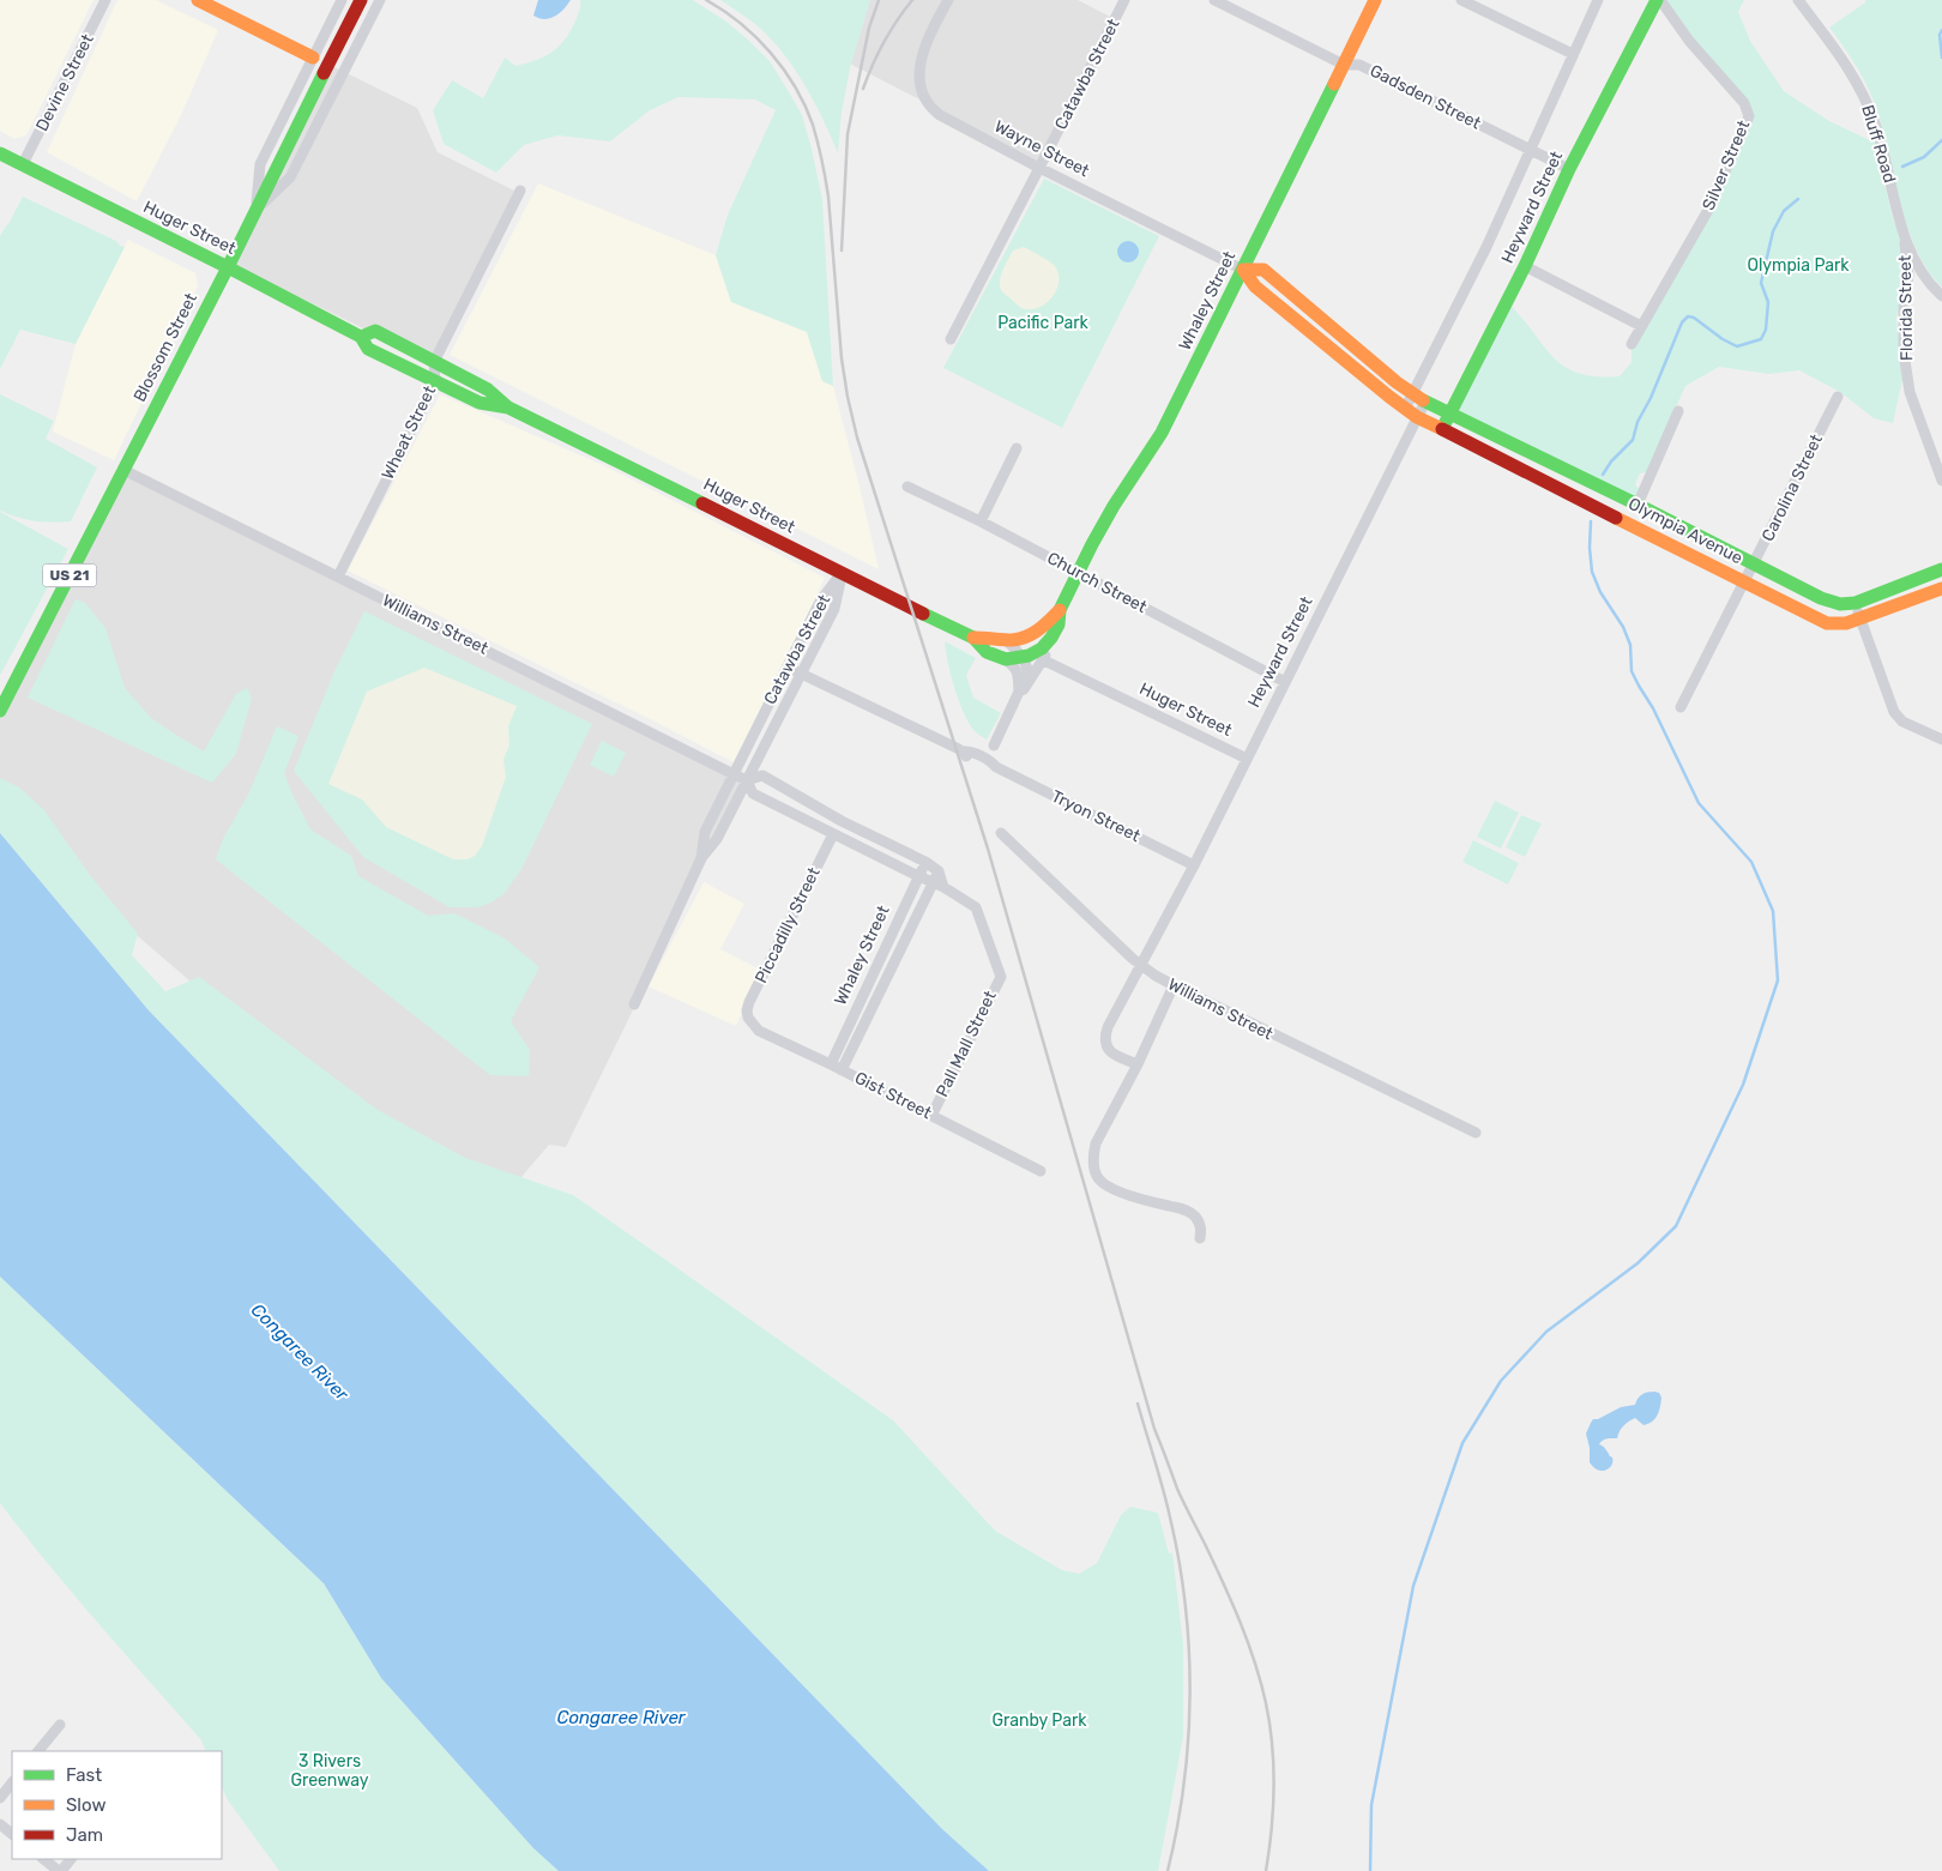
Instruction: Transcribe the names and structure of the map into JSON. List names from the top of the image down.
{
  "streets": {
    "main road": [
      "Wayne Street",
      "Heyward Street",
      "Huger Street",
      "Whaley Street",
      "Blossom Street",
      "Olympia Avenue",
      "US 21"
    ],
    "street": [
      "Catawba Street",
      "Devine Street",
      "Gadsden Street",
      "Bluff Road",
      "Silver Street",
      "Florida Street",
      "Wheat Street",
      "Carolina Street",
      "Church Street",
      "Williams Street",
      "Tryon Street",
      "Piccadilly Street",
      "Pall Mall Street",
      "Gist Street"
    ]
  },
  "crossings": [
    ["Catawba Street", "Wayne Street"],
    ["Catawba Street", "Huger Street"],
    ["Catawba Street", "Williams Street"],
    ["Catawba Street", "Tryon Street"],
    ["Devine Street", "Huger Street"],
    ["Gadsden Street", "Heyward Street"],
    ["Gadsden Street", "Whaley Street"],
    ["Bluff Road", "Florida Street"],
    ["Wayne Street", "Heyward Street"],
    ["Wayne Street", "Whaley Street"],
    ["Wayne Street", "Olympia Avenue"],
    ["Silver Street", "Heyward Street"],
    ["Heyward Street", "Huger Street"],
    ["Heyward Street", "Olympia Avenue"],
    ["Heyward Street", "Church Street"],
    ["Heyward Street", "Williams Street"],
    ["Heyward Street", "Tryon Street"],
    ["Huger Street", "Whaley Street"],
    ["Huger Street", "Blossom Street"],
    ["Huger Street", "Wheat Street"],
    ["Whaley Street", "Church Street"],
    ["Whaley Street", "Williams Street"],
    ["Whaley Street", "Pall Mall Street"],
    ["Whaley Street", "Gist Street"],
    ["Blossom Street", "Williams Street"],
    ["Wheat Street", "Williams Street"],
    ["Carolina Street", "Olympia Avenue"],
    ["Williams Street", "Piccadilly Street"],
    ["Williams Street", "Pall Mall Street"],
    ["Piccadilly Street", "Gist Street"],
    ["Pall Mall Street", "Gist Street"]
  ],
  "water": ["Congaree River"],
  "parks": [
    "Olympia Park",
    "Pacific Park",
    "Granby Park",
    "3 Rivers Greenway"
  ],
  "legend": ["Fast", "Slow", "Jam"]
}
